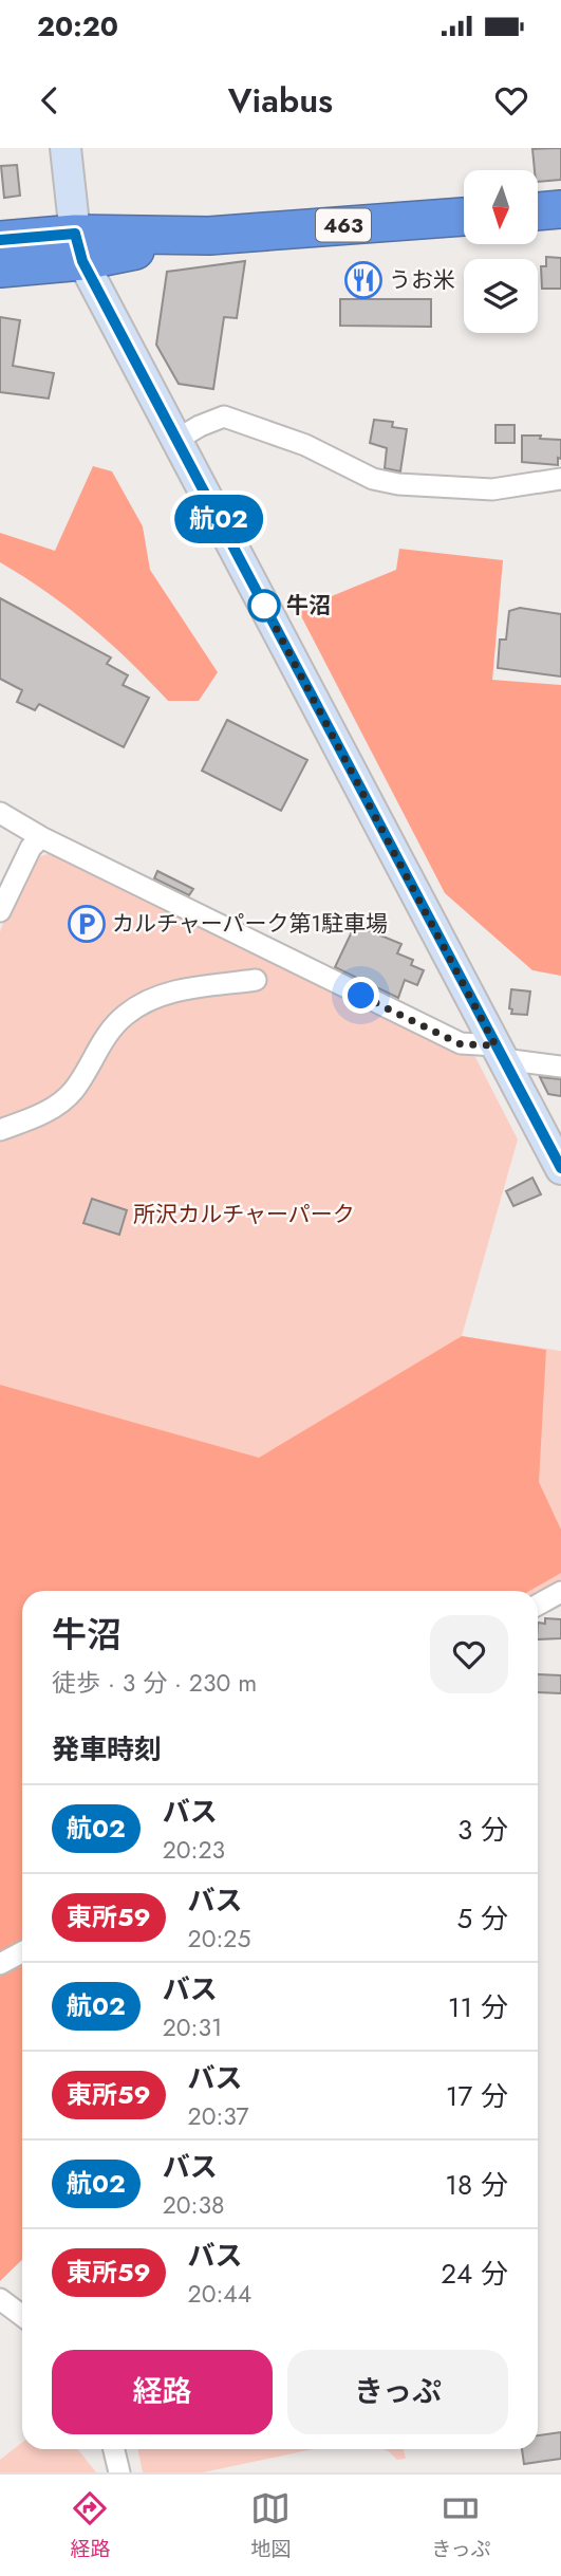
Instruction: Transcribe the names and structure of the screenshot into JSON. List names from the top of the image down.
{
  "streets": {
    "highway": ["463"]
  },
  "parks": ["所沢カルチャーパーク"],
  "places": {
    "restaurant": ["うお米"],
    "other": ["牛沼"],
    "parking": ["カルチャーパーク第1駐車場"]
  },
  "lines": ["bus line 航02"],
  "north": "bottom",
  "page": {
    "status": "20:20",
    "header": "Viabus",
    "on_map": "航02",
    "heading": [
      ["牛沼", "徒歩 · 3 分 · 230 m"],
      "発車時刻"
    ],
    "list": [
      {
        "mark": "航02",
        "name": "バス",
        "note": "20:23",
        "value": "3 分"
      },
      {
        "mark": "東所59",
        "name": "バス",
        "note": "20:25",
        "value": "5 分"
      },
      {
        "mark": "航02",
        "name": "バス",
        "note": "20:31",
        "value": "11 分"
      },
      {
        "mark": "東所59",
        "name": "バス",
        "note": "20:37",
        "value": "17 分"
      },
      {
        "mark": "航02",
        "name": "バス",
        "note": "20:38",
        "value": "18 分"
      },
      {
        "mark": "東所59",
        "name": "バス",
        "note": "20:44",
        "value": "24 分"
      }
    ],
    "buttons": ["経路", "きっぷ"],
    "tabs": ["経路", "地図", "きっぷ"]
  }
}
